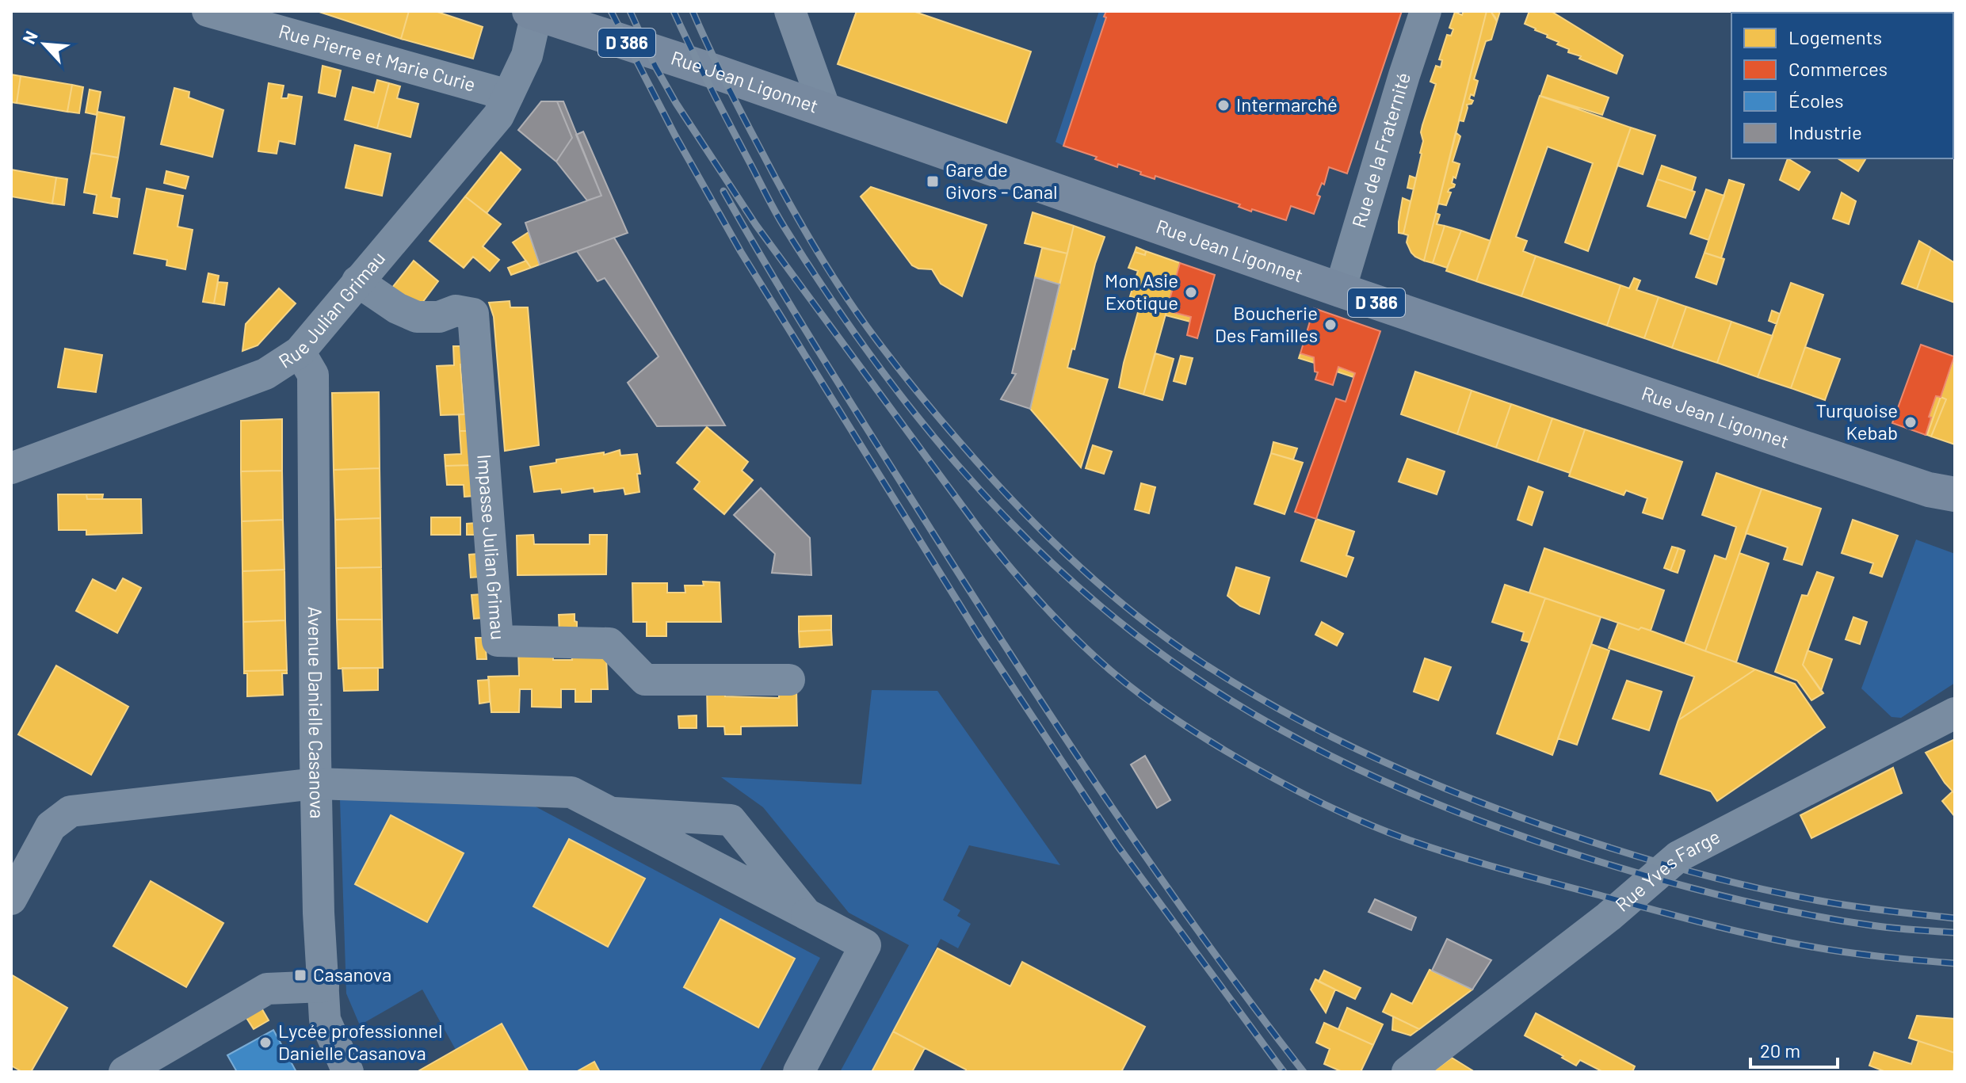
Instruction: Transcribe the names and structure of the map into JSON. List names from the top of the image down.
{
  "streets": {
    "main road": ["D 386", "Rue Jean Ligonnet"],
    "street": [
      "Rue Pierre et Marie Curie",
      "Rue de la Fraternité",
      "Rue Julian Grimau",
      "Impasse Julian Grimau",
      "Avenue Danielle Casanova",
      "Rue Yves Farge"
    ]
  },
  "crossings": [
    ["Rue Pierre et Marie Curie", "Rue Julian Grimau"],
    ["Rue Jean Ligonnet", "Rue de la Fraternité"],
    ["Rue Jean Ligonnet", "Rue Julian Grimau"],
    ["Rue Julian Grimau", "Impasse Julian Grimau"],
    ["Rue Julian Grimau", "Avenue Danielle Casanova"]
  ],
  "places": {
    "other": [
      "Intermarché",
      "Mon Asie Exotique",
      "Boucherie Des Familles",
      "Turquoise Kebab",
      "Lycée professionnel Danielle Casanova"
    ],
    "transit": ["Gare de Givors - Canal", "Casanova"]
  },
  "legend": [
    "Logements",
    "Commerces",
    "Écoles",
    "Industrie"
  ],
  "scale_bar": "20 m",
  "north": "top left"
}
